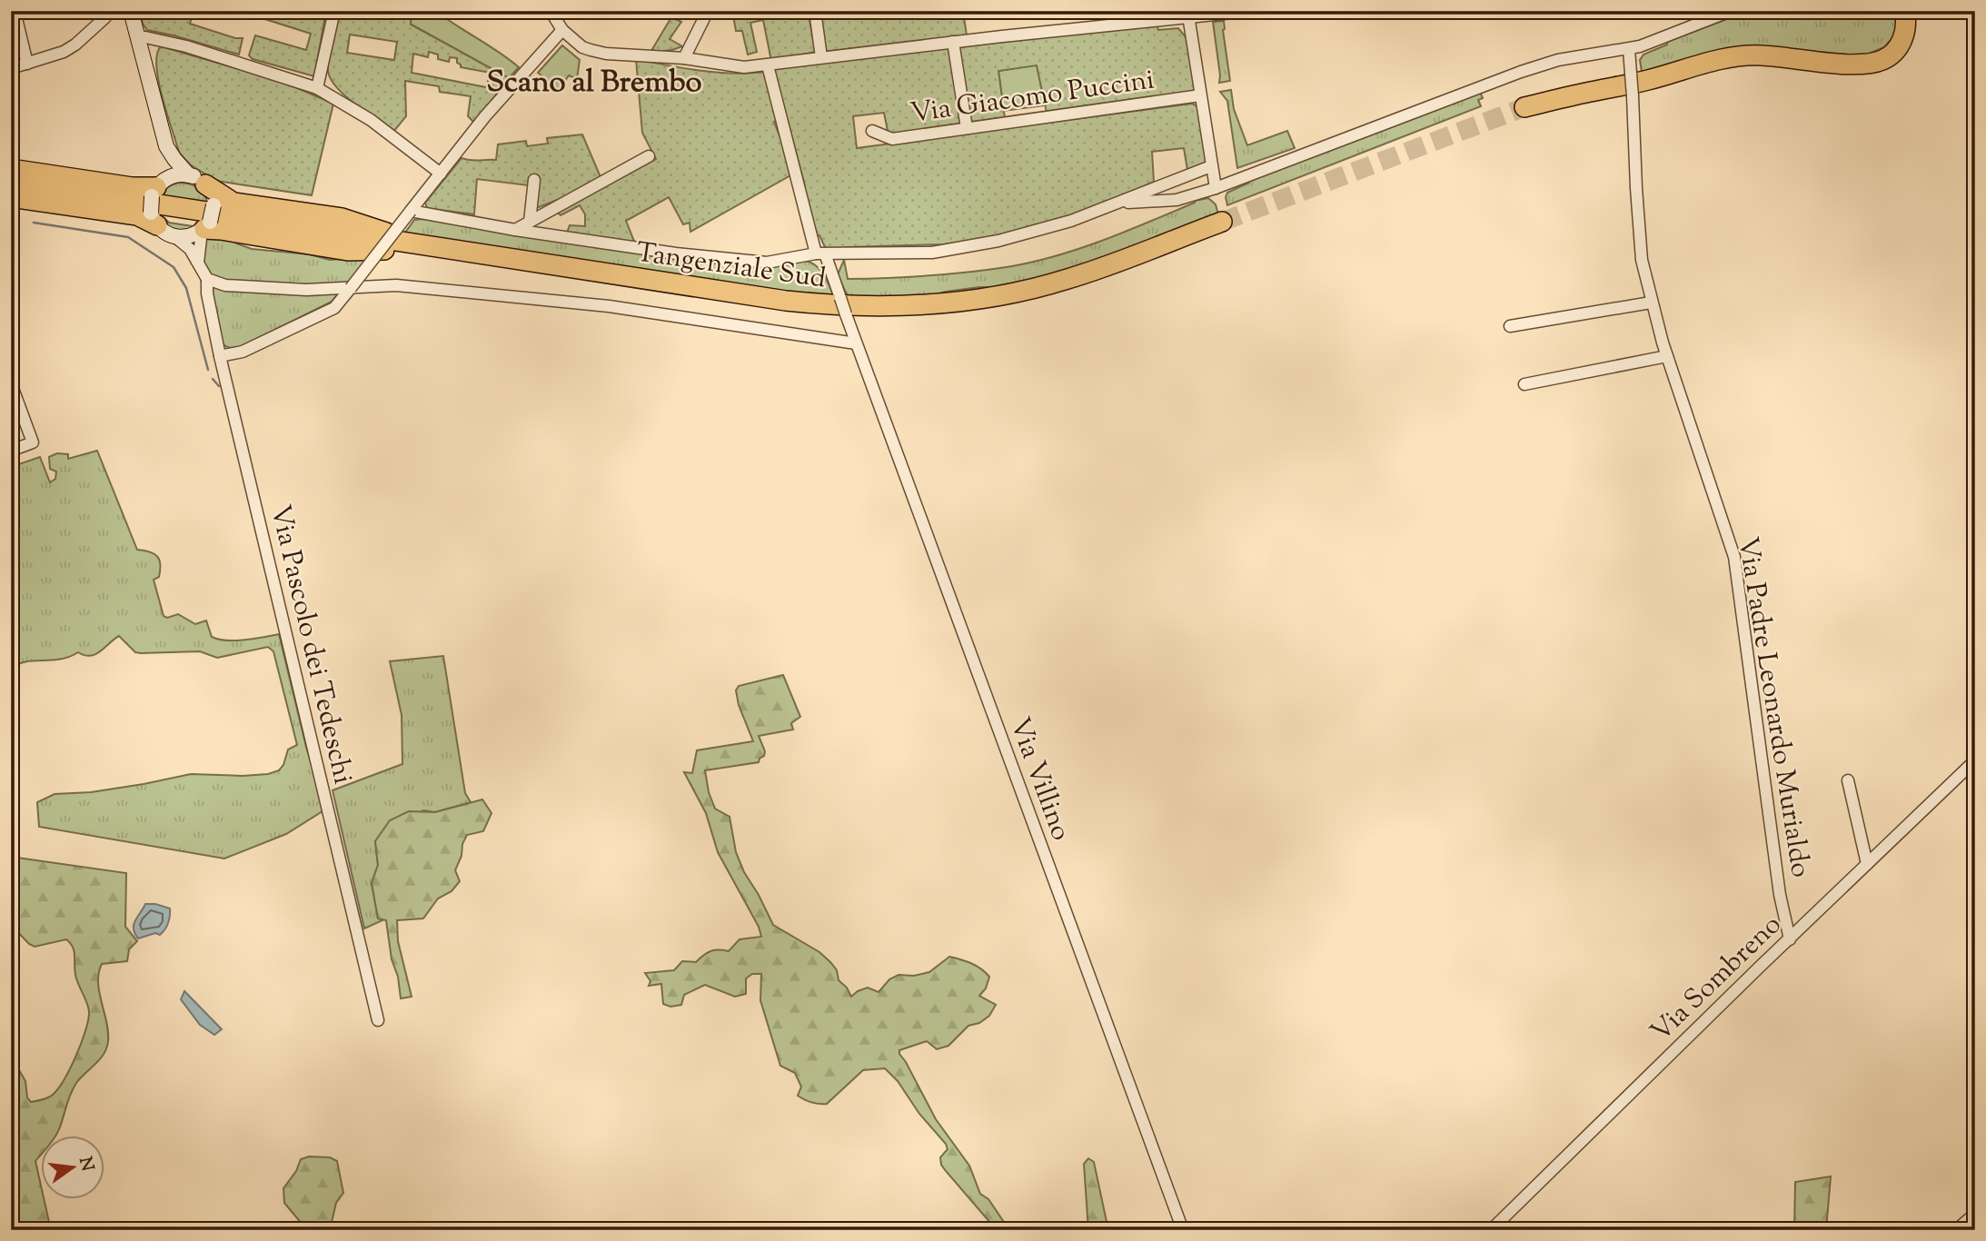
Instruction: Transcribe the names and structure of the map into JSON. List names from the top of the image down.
{
  "streets": {
    "highway": ["Tangenziale Sud"],
    "street": [
      "Via Giacomo Puccini",
      "Via Pascolo dei Tedeschi",
      "Via Padre Leonardo Murialdo",
      "Via Villino",
      "Via Sombreno"
    ]
  },
  "crossings": [
    ["Via Padre Leonardo Murialdo", "Via Sombreno"]
  ],
  "districts": ["Scano al Brembo"],
  "north": "right"
}
